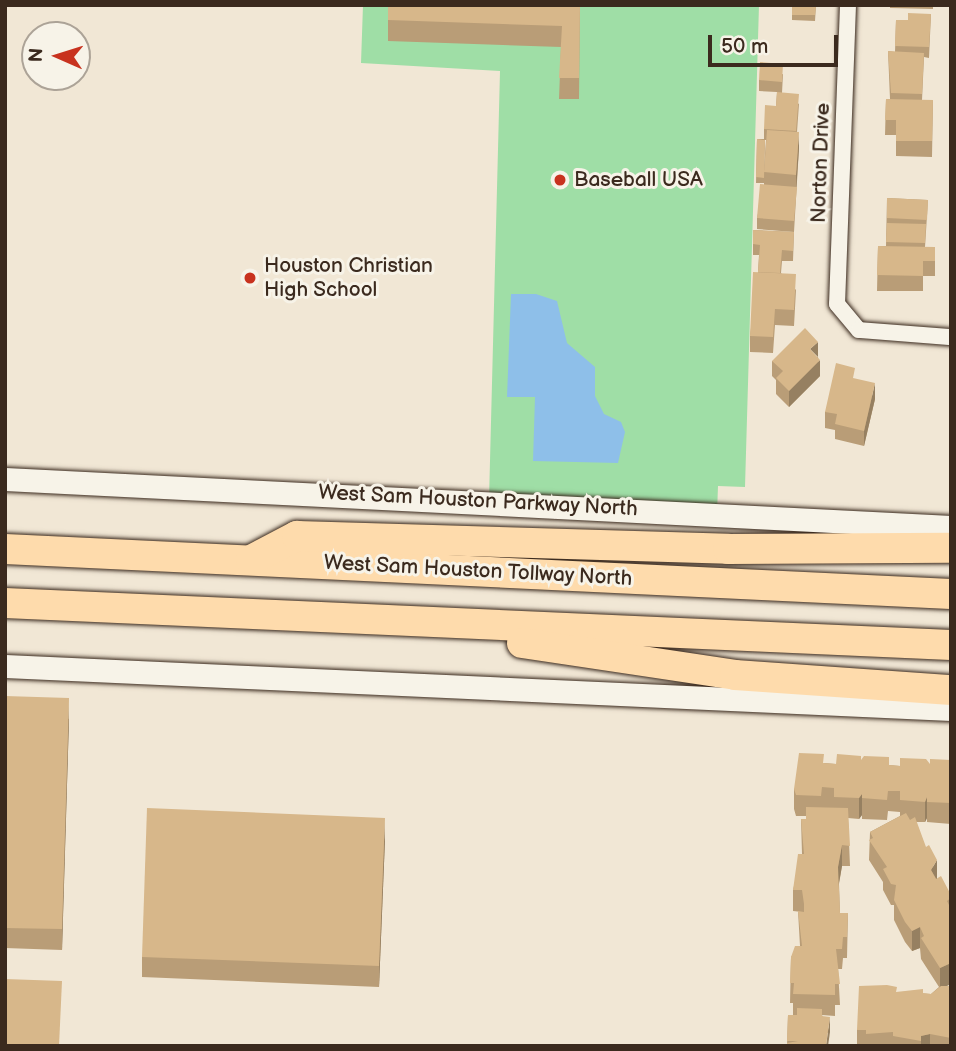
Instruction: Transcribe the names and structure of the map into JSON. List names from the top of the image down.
{
  "streets": {
    "highway": ["West Sam Houston Tollway North"],
    "main road": ["West Sam Houston Parkway North"],
    "street": ["Norton Drive"]
  },
  "places": ["Baseball USA", "Houston Christian High School"],
  "scale_bar": "50 m",
  "north": "left"
}
